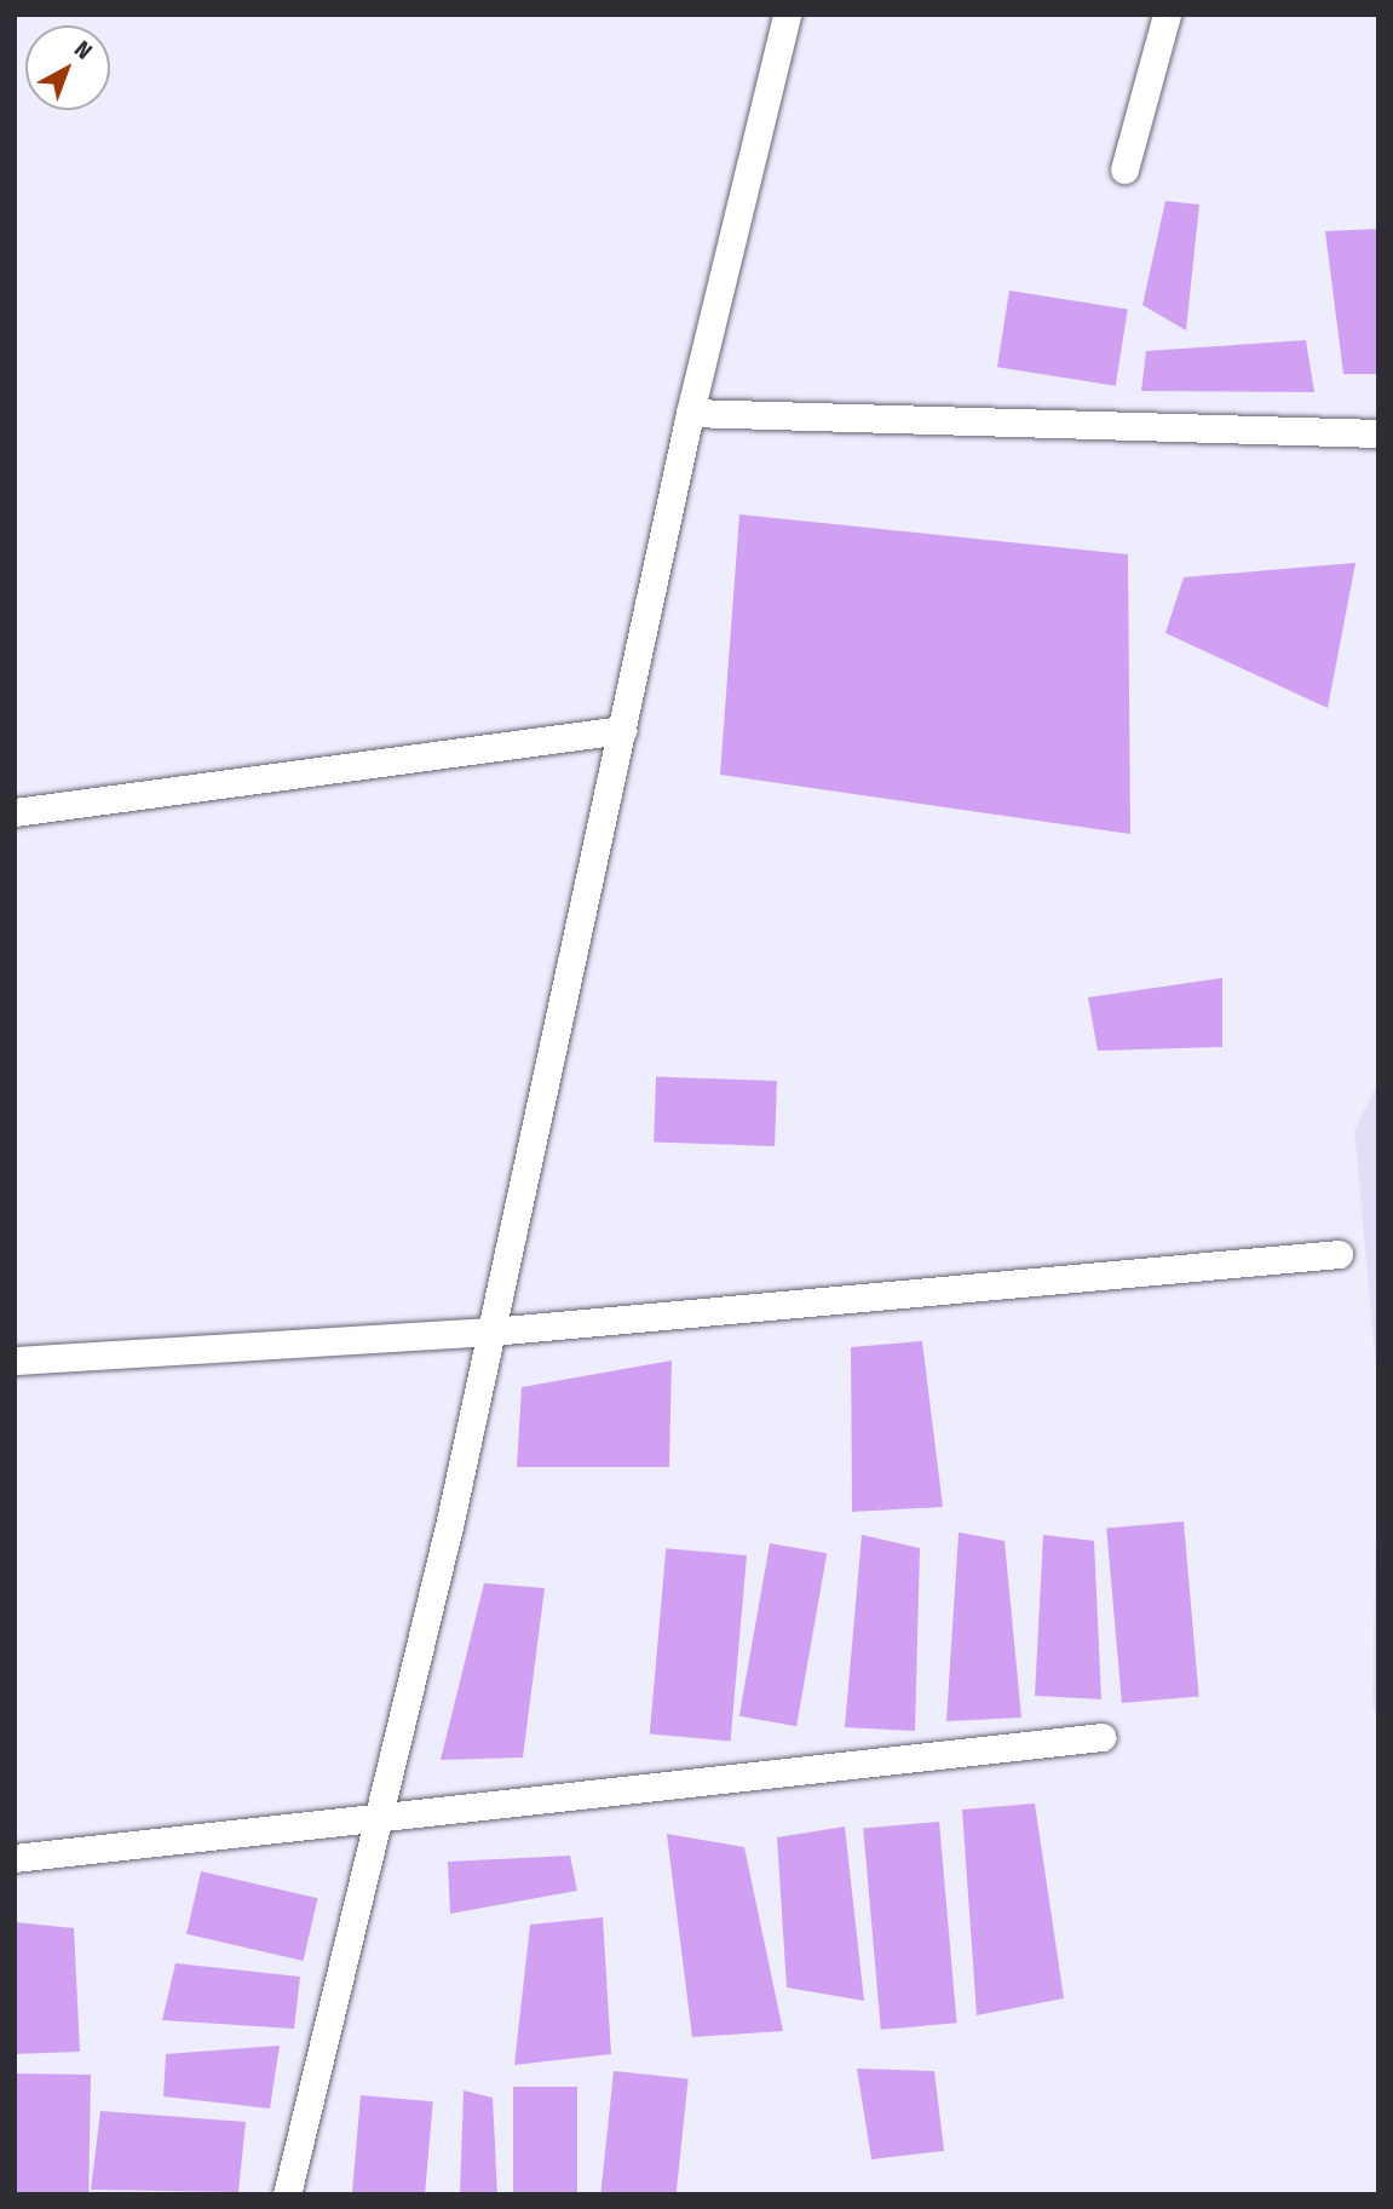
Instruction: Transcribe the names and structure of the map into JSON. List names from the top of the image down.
{
  "north": "top right"
}
